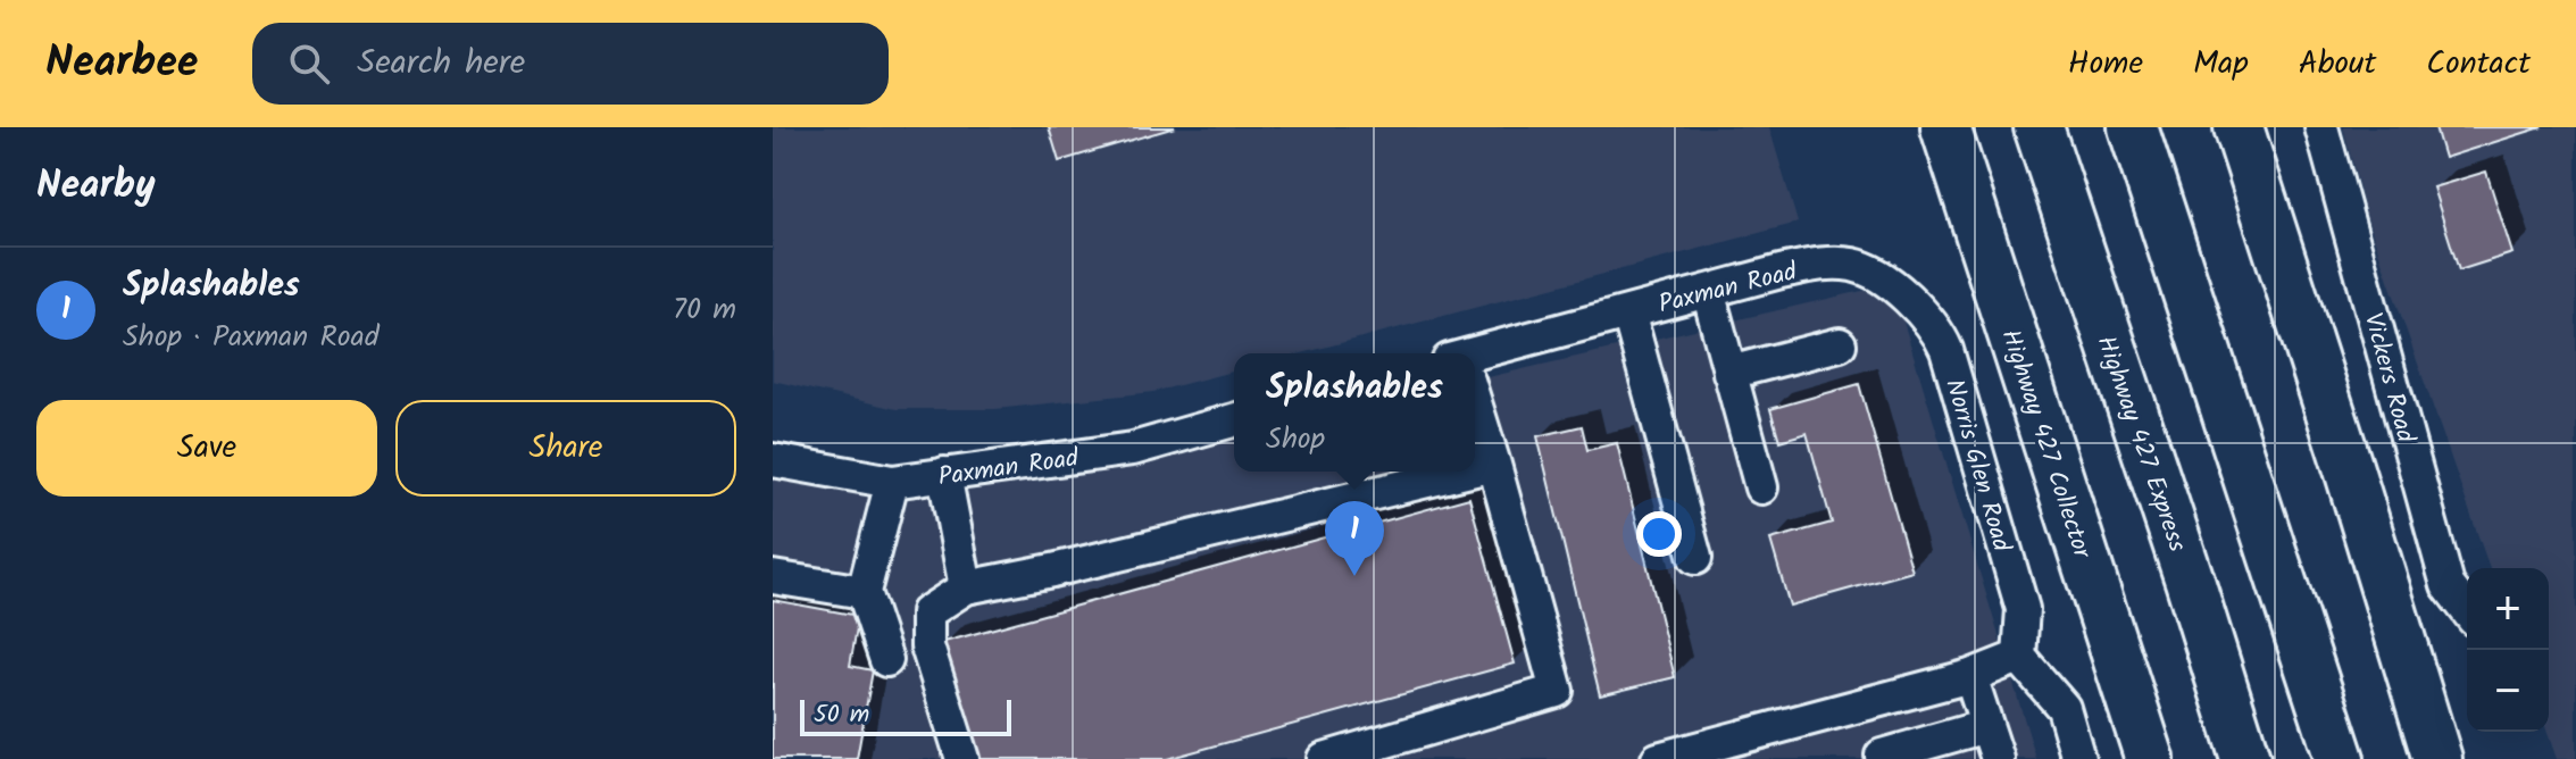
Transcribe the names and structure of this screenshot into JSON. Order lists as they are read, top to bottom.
{
  "streets": {
    "highway": ["Highway 427 Collector", "Highway 427 Express"],
    "street": ["Paxman Road", "Vickers Road", "Norris Glen Road"]
  },
  "crossings": [
    ["Paxman Road", "Norris Glen Road"]
  ],
  "scale_bar": "50 m",
  "page": {
    "header": "Nearbee",
    "search": "Search here",
    "nav": [
      "Home",
      "Map",
      "About",
      "Contact"
    ],
    "heading": "Nearby",
    "list": [
      {
        "mark": "1",
        "name": "Splashables",
        "note": "Shop · Paxman Road",
        "value": "70 m"
      }
    ],
    "popup": ["Splashables", "Shop"],
    "buttons": ["Save", "Share"],
    "pins": "1",
    "map_buttons": ["+", "−"],
    "scale": "50 m"
  }
}
